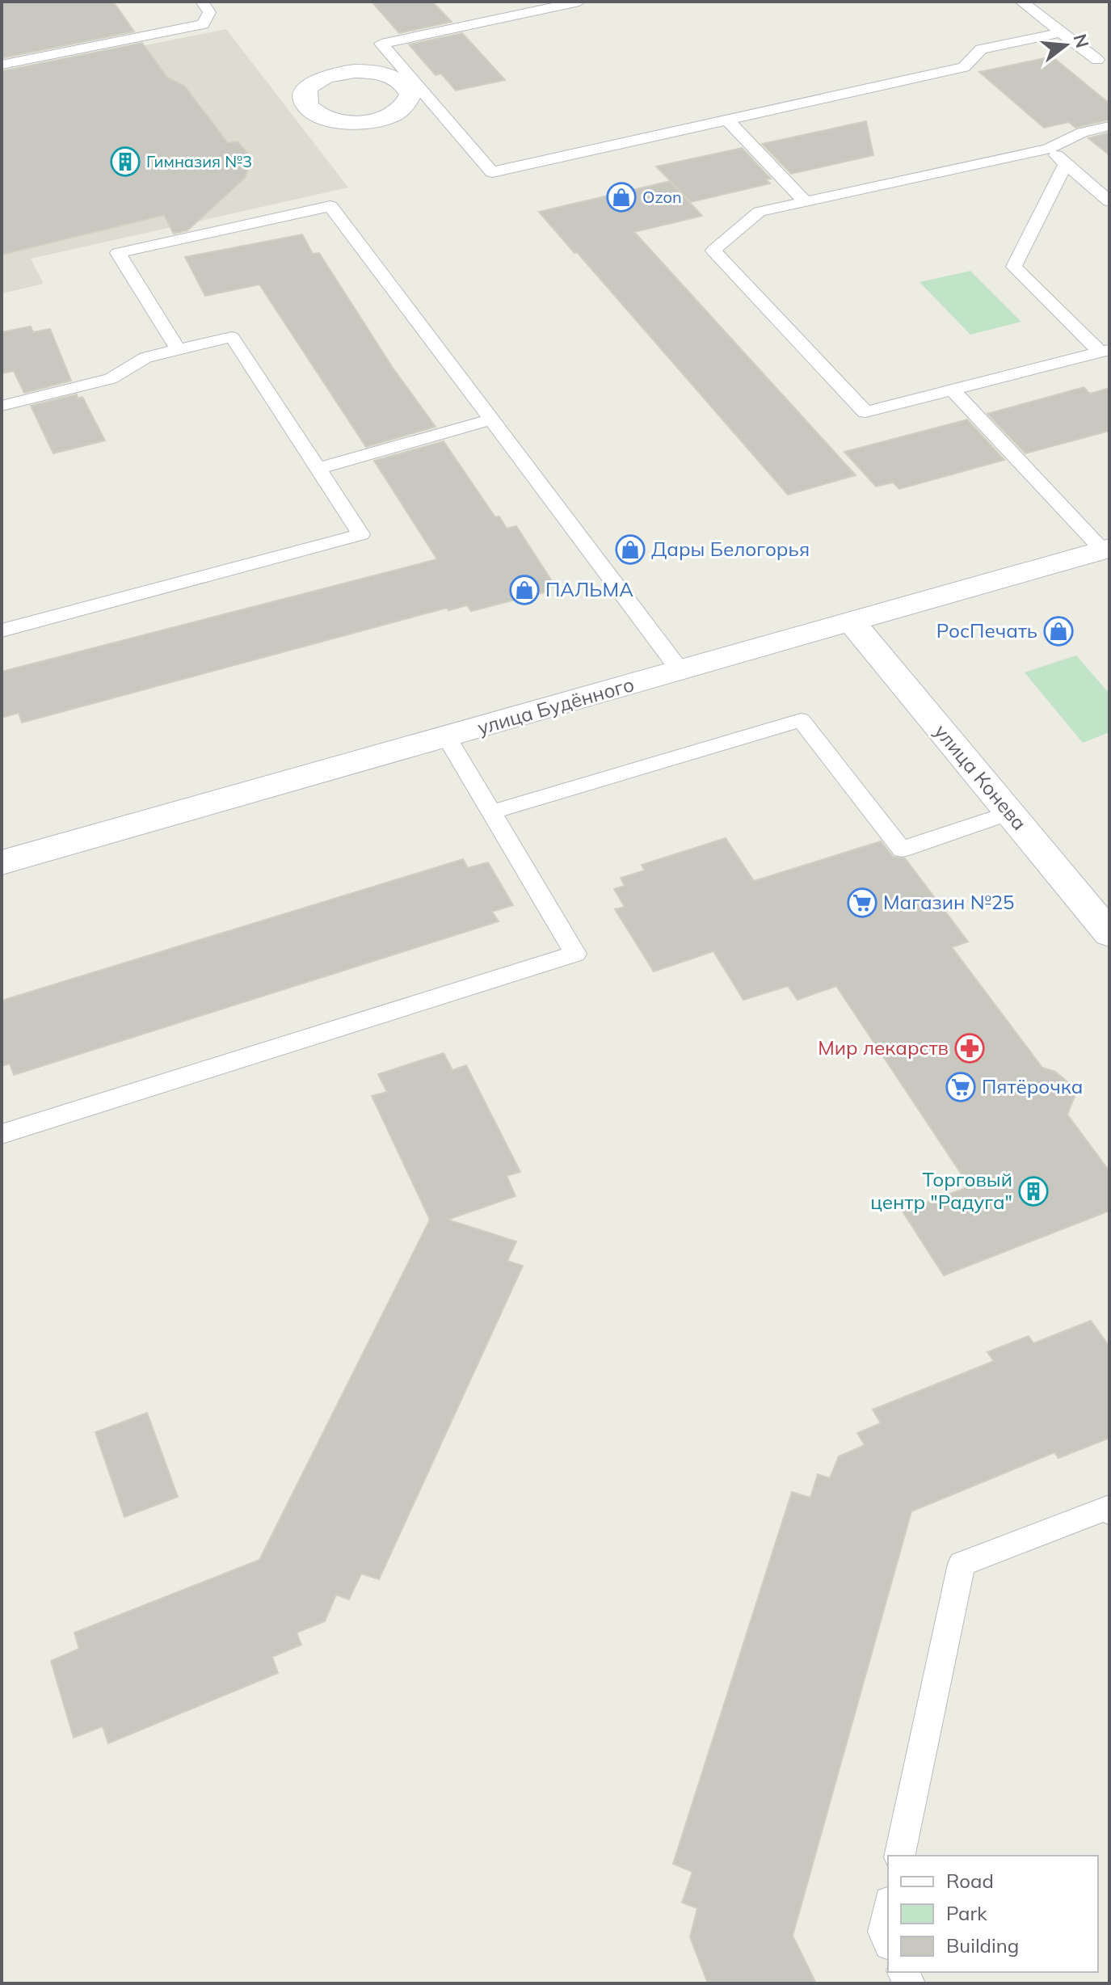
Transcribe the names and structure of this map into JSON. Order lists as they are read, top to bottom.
{
  "streets": {
    "street": ["улица Будённого", "улица Конева"]
  },
  "crossings": [
    ["улица Будённого", "улица Конева"]
  ],
  "places": {
    "building": ["Гимназия №3", "Торговый центр \"Радуга\""],
    "shop": [
      "Ozon",
      "Дары Белогорья",
      "ПАЛЬМА",
      "РосПечать"
    ],
    "supermarket": ["Магазин №25", "Пятёрочка"],
    "pharmacy": ["Мир лекарств"]
  },
  "legend": ["Road", "Park", "Building"],
  "north": "right"
}
